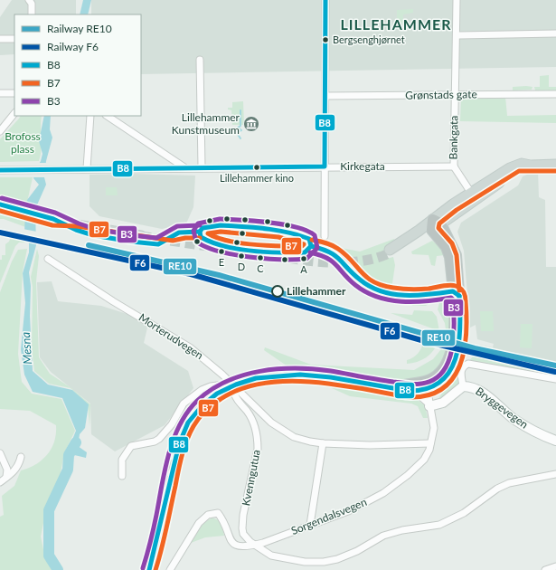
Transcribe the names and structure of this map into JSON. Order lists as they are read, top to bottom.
{
  "streets": {
    "street": [
      "Grønstads gate",
      "Bankgata",
      "Kirkegata",
      "Morterudvegen",
      "Bryggevegen",
      "Kvenngutua",
      "Sorgendalsvegen"
    ]
  },
  "crossings": [
    ["Grønstads gate", "Bankgata"],
    ["Bankgata", "Kirkegata"],
    ["Morterudvegen", "Kvenngutua"],
    ["Morterudvegen", "Sorgendalsvegen"],
    ["Bryggevegen", "Sorgendalsvegen"],
    ["Kvenngutua", "Sorgendalsvegen"]
  ],
  "districts": ["LILLEHAMMER"],
  "water": ["Mesna"],
  "parks": ["Brofoss plass"],
  "places": {
    "other": [
      "Bergsenghjørnet",
      "Lillehammer kino",
      "E",
      "D",
      "C",
      "A",
      "Lillehammer"
    ],
    "museum": ["Lillehammer Kunstmuseum"]
  },
  "lines": [
    "transit line B8",
    "transit line B7",
    "transit line B3",
    "rail line F6",
    "rail line RE10"
  ],
  "legend": [
    "Railway RE10",
    "Railway F6",
    "B8",
    "B7",
    "B3"
  ]
}
